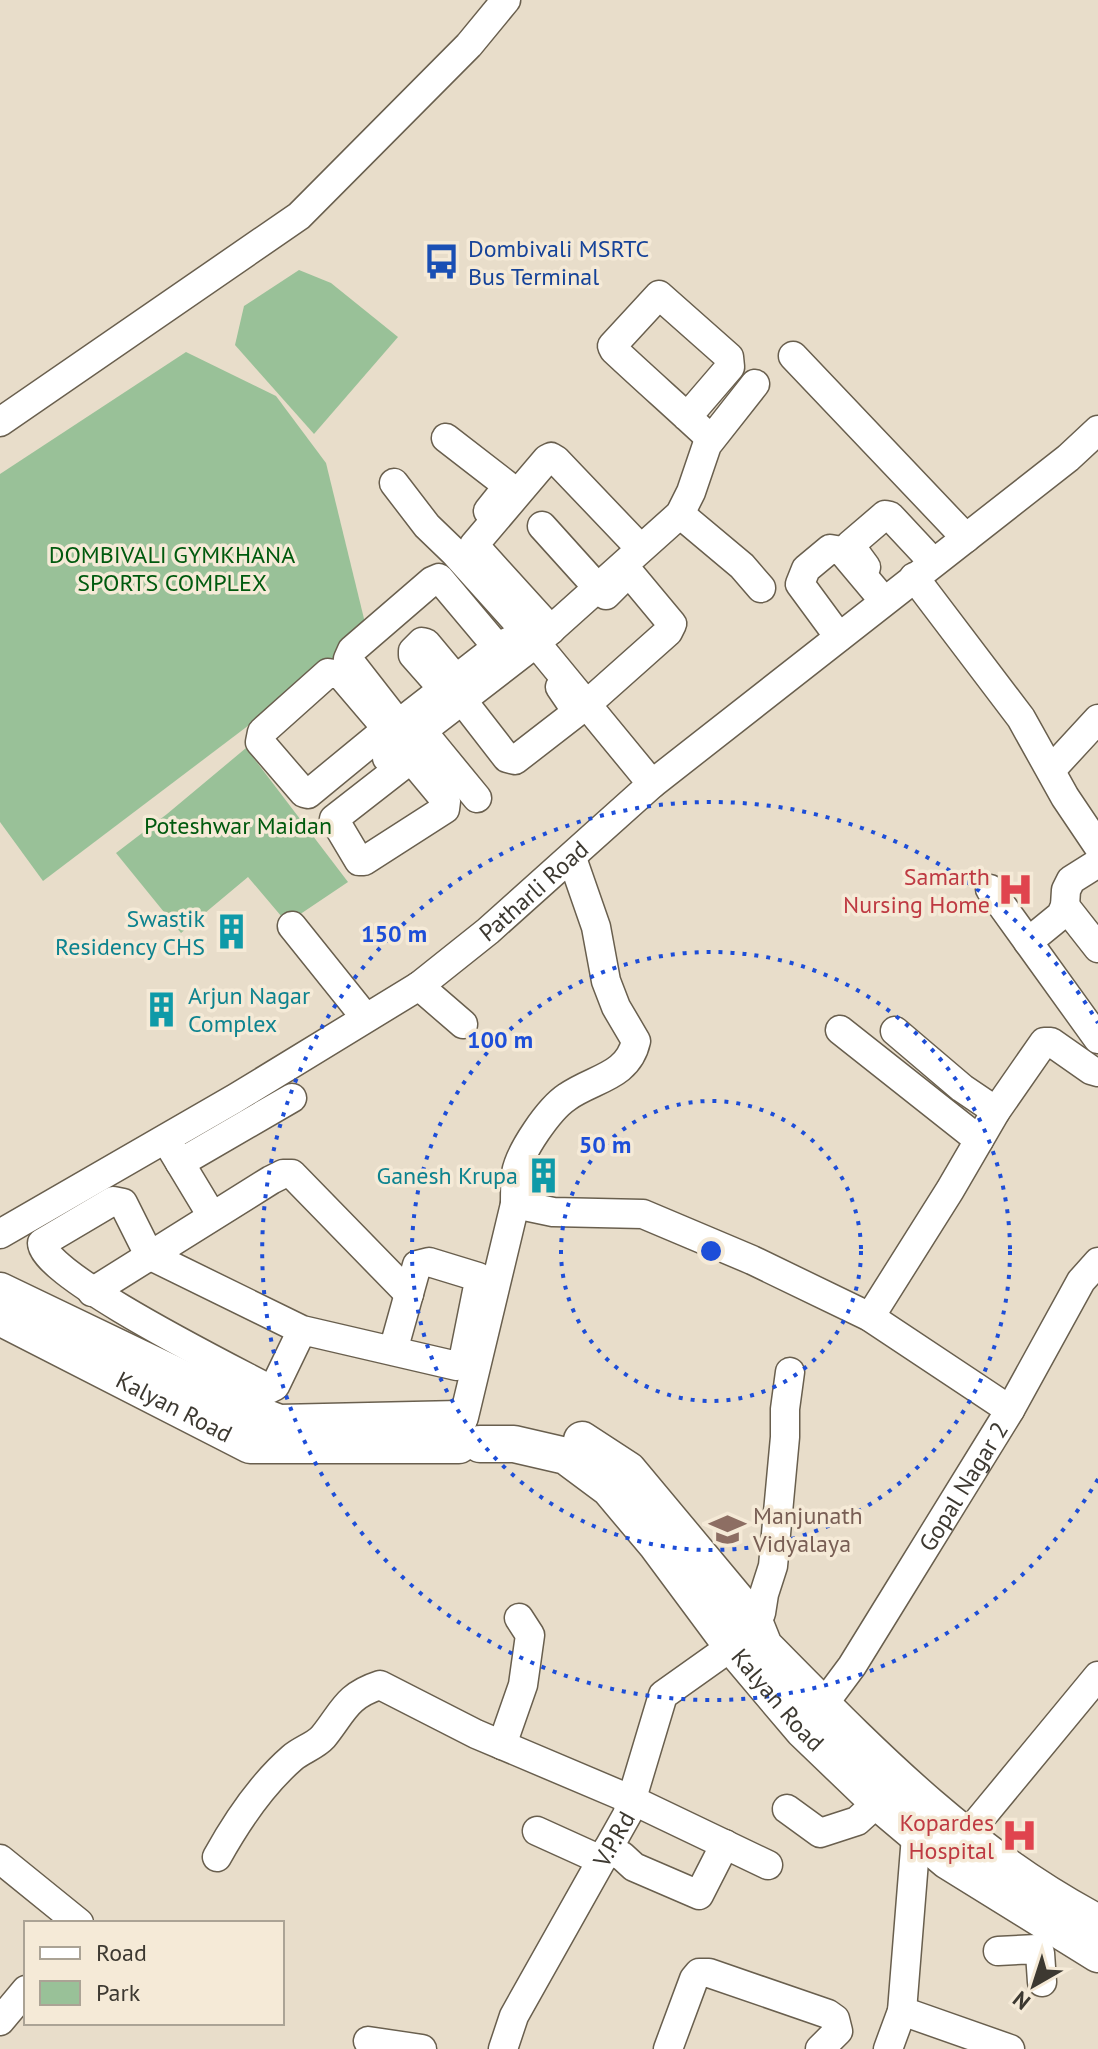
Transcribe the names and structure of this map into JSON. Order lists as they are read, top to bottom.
{
  "streets": {
    "main road": ["Kalyan Road"],
    "street": ["Patharli Road", "Gopal Nagar 2", "V.P.Rd"]
  },
  "crossings": [
    ["Kalyan Road", "Gopal Nagar 2"],
    ["Kalyan Road", "V.P.Rd"]
  ],
  "parks": ["DOMBIVALI GYMKHANA SPORTS COMPLEX", "Poteshwar Maidan"],
  "places": {
    "bus stop": ["Dombivali MSRTC Bus Terminal"],
    "hospital": ["Samarth Nursing Home", "Kopardes Hospital"],
    "building": ["Swastik Residency CHS", "Arjun Nagar Complex", "Ganesh Krupa"],
    "school or university": ["Manjunath Vidyalaya"]
  },
  "legend": ["Road", "Park"],
  "north": "bottom left",
  "rings": ["150 m", "100 m", "50 m"]
}
